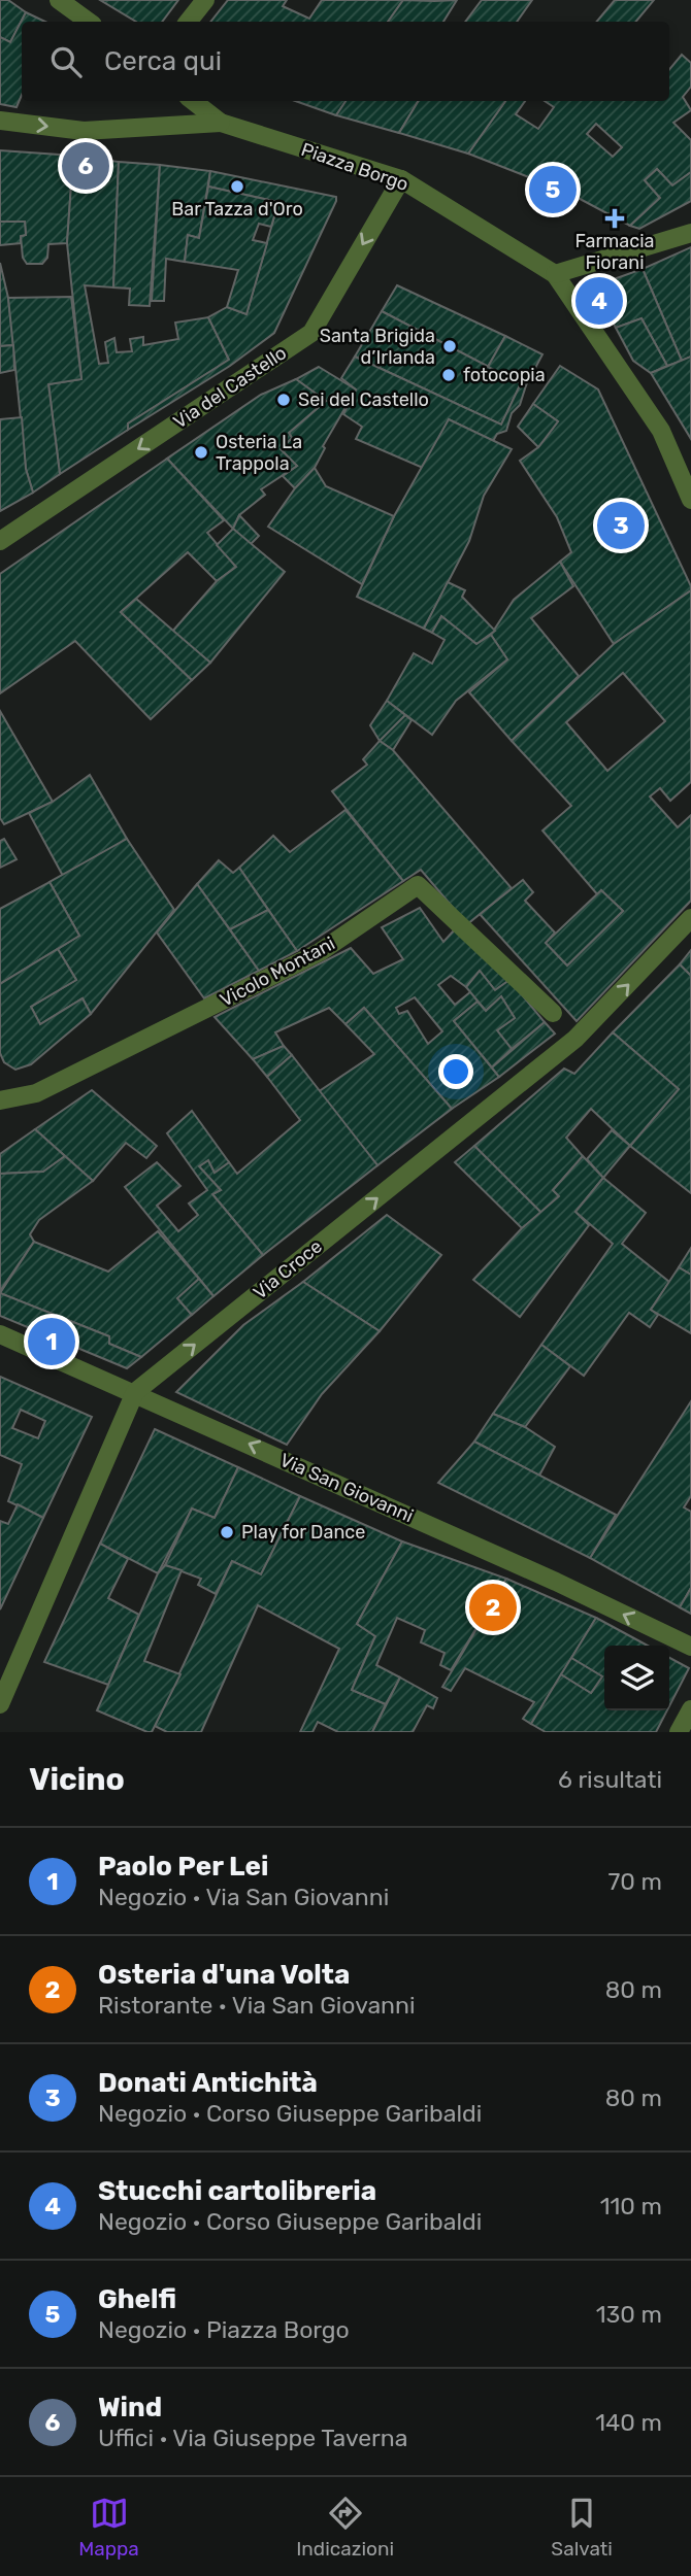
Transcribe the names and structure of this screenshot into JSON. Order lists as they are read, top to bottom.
{
  "streets": {
    "street": [
      "Piazza Borgo",
      "Via del Castello",
      "Vicolo Montani",
      "Via Croce",
      "Via San Giovanni"
    ]
  },
  "crossings": [
    ["Piazza Borgo", "Via del Castello"],
    ["Via Croce", "Via San Giovanni"]
  ],
  "one_way": [
    "Piazza Borgo",
    "Via del Castello",
    "Via Croce",
    "Via San Giovanni"
  ],
  "places": {
    "other": [
      "Bar Tazza d'Oro",
      "Santa Brigida d’Irlanda",
      "fotocopia",
      "Sei del Castello",
      "Osteria La Trappola",
      "Play for Dance"
    ],
    "health": ["Farmacia Fiorani"]
  },
  "page": {
    "search": "Cerca qui",
    "pins": [
      "6",
      "5",
      "4",
      "3",
      "1",
      "2"
    ],
    "heading": ["Vicino", "6 risultati"],
    "list": [
      {
        "mark": "1",
        "name": "Paolo Per Lei",
        "note": "Negozio · Via San Giovanni",
        "value": "70 m"
      },
      {
        "mark": "2",
        "name": "Osteria d'una Volta",
        "note": "Ristorante · Via San Giovanni",
        "value": "80 m"
      },
      {
        "mark": "3",
        "name": "Donati Antichità",
        "note": "Negozio · Corso Giuseppe Garibaldi",
        "value": "80 m"
      },
      {
        "mark": "4",
        "name": "Stucchi cartolibreria",
        "note": "Negozio · Corso Giuseppe Garibaldi",
        "value": "110 m"
      },
      {
        "mark": "5",
        "name": "Ghelfi",
        "note": "Negozio · Piazza Borgo",
        "value": "130 m"
      },
      {
        "mark": "6",
        "name": "Wind",
        "note": "Uffici · Via Giuseppe Taverna",
        "value": "140 m"
      }
    ],
    "nav": ["Mappa", "Indicazioni", "Salvati"]
  }
}
